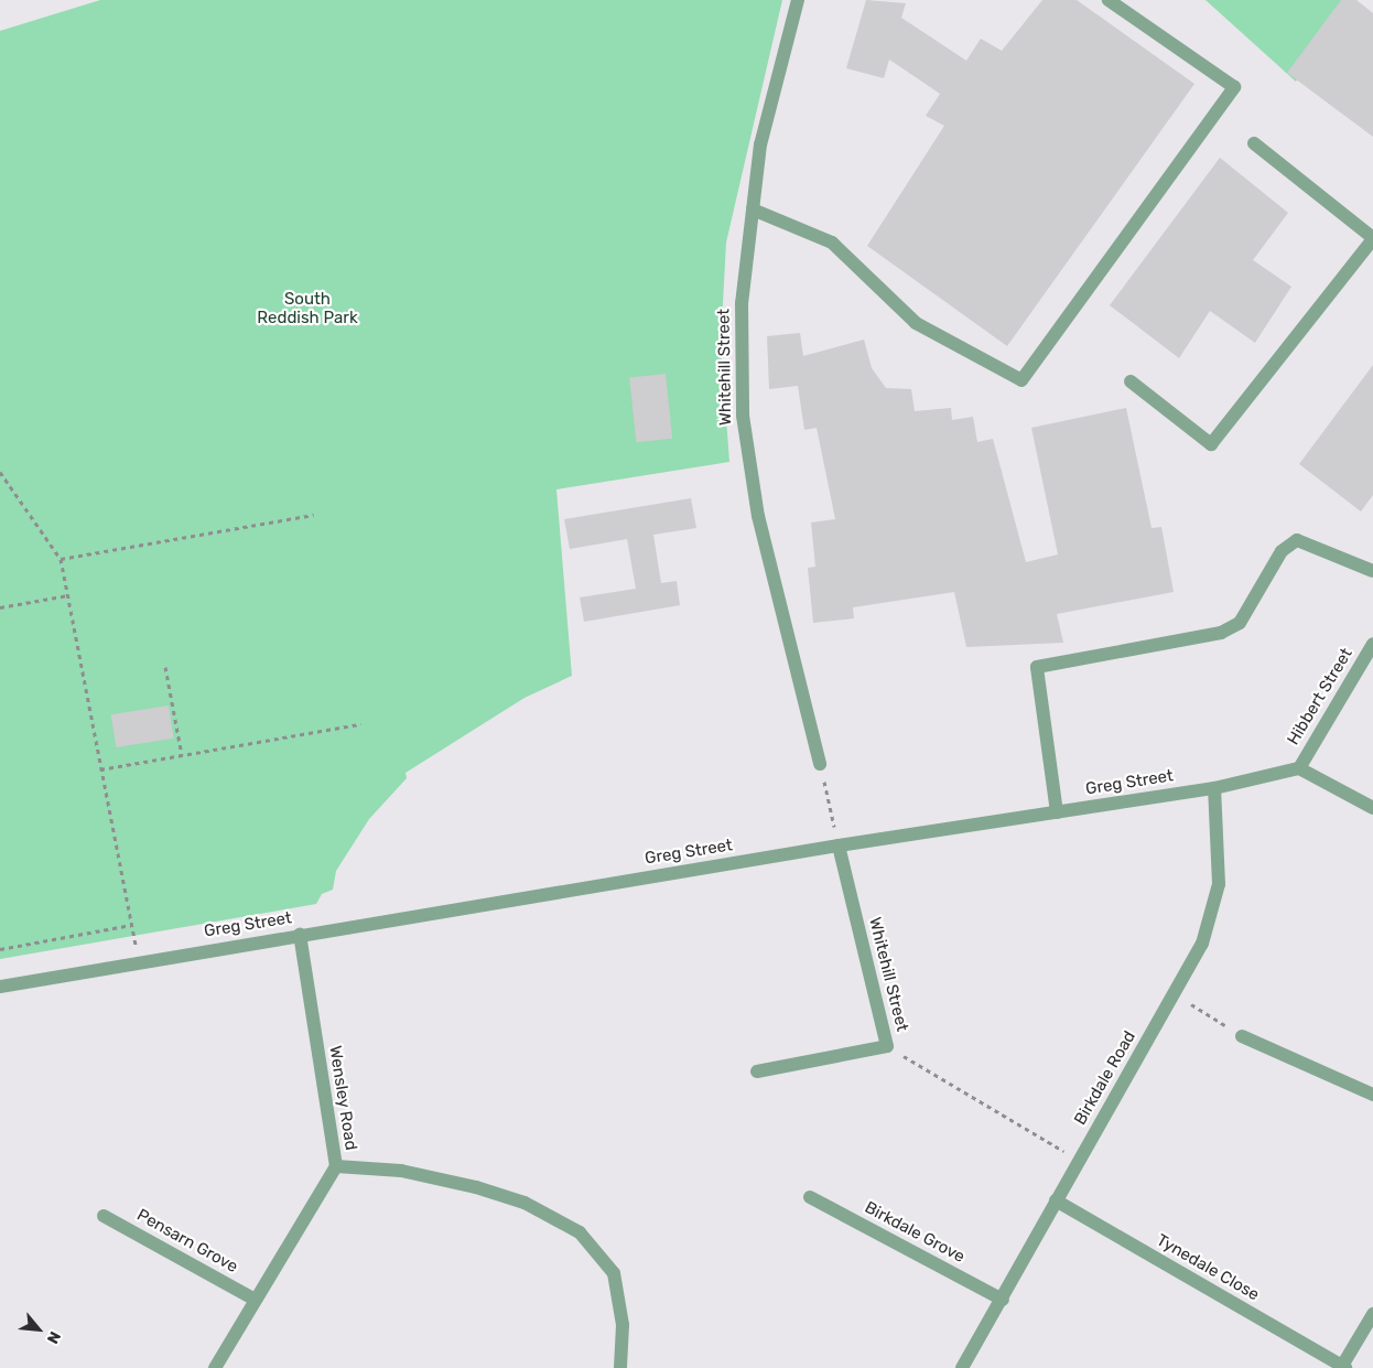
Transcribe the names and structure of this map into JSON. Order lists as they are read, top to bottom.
{
  "streets": {
    "street": [
      "Whitehill Street",
      "Hibbert Street",
      "Greg Street",
      "Birkdale Road",
      "Wensley Road",
      "Birkdale Grove",
      "Pensarn Grove",
      "Tynedale Close"
    ]
  },
  "crossings": [
    ["Whitehill Street", "Greg Street"],
    ["Hibbert Street", "Greg Street"],
    ["Greg Street", "Birkdale Road"],
    ["Greg Street", "Wensley Road"],
    ["Birkdale Road", "Birkdale Grove"],
    ["Birkdale Road", "Tynedale Close"],
    ["Wensley Road", "Pensarn Grove"]
  ],
  "parks": ["South Reddish Park"],
  "north": "bottom right"
}
